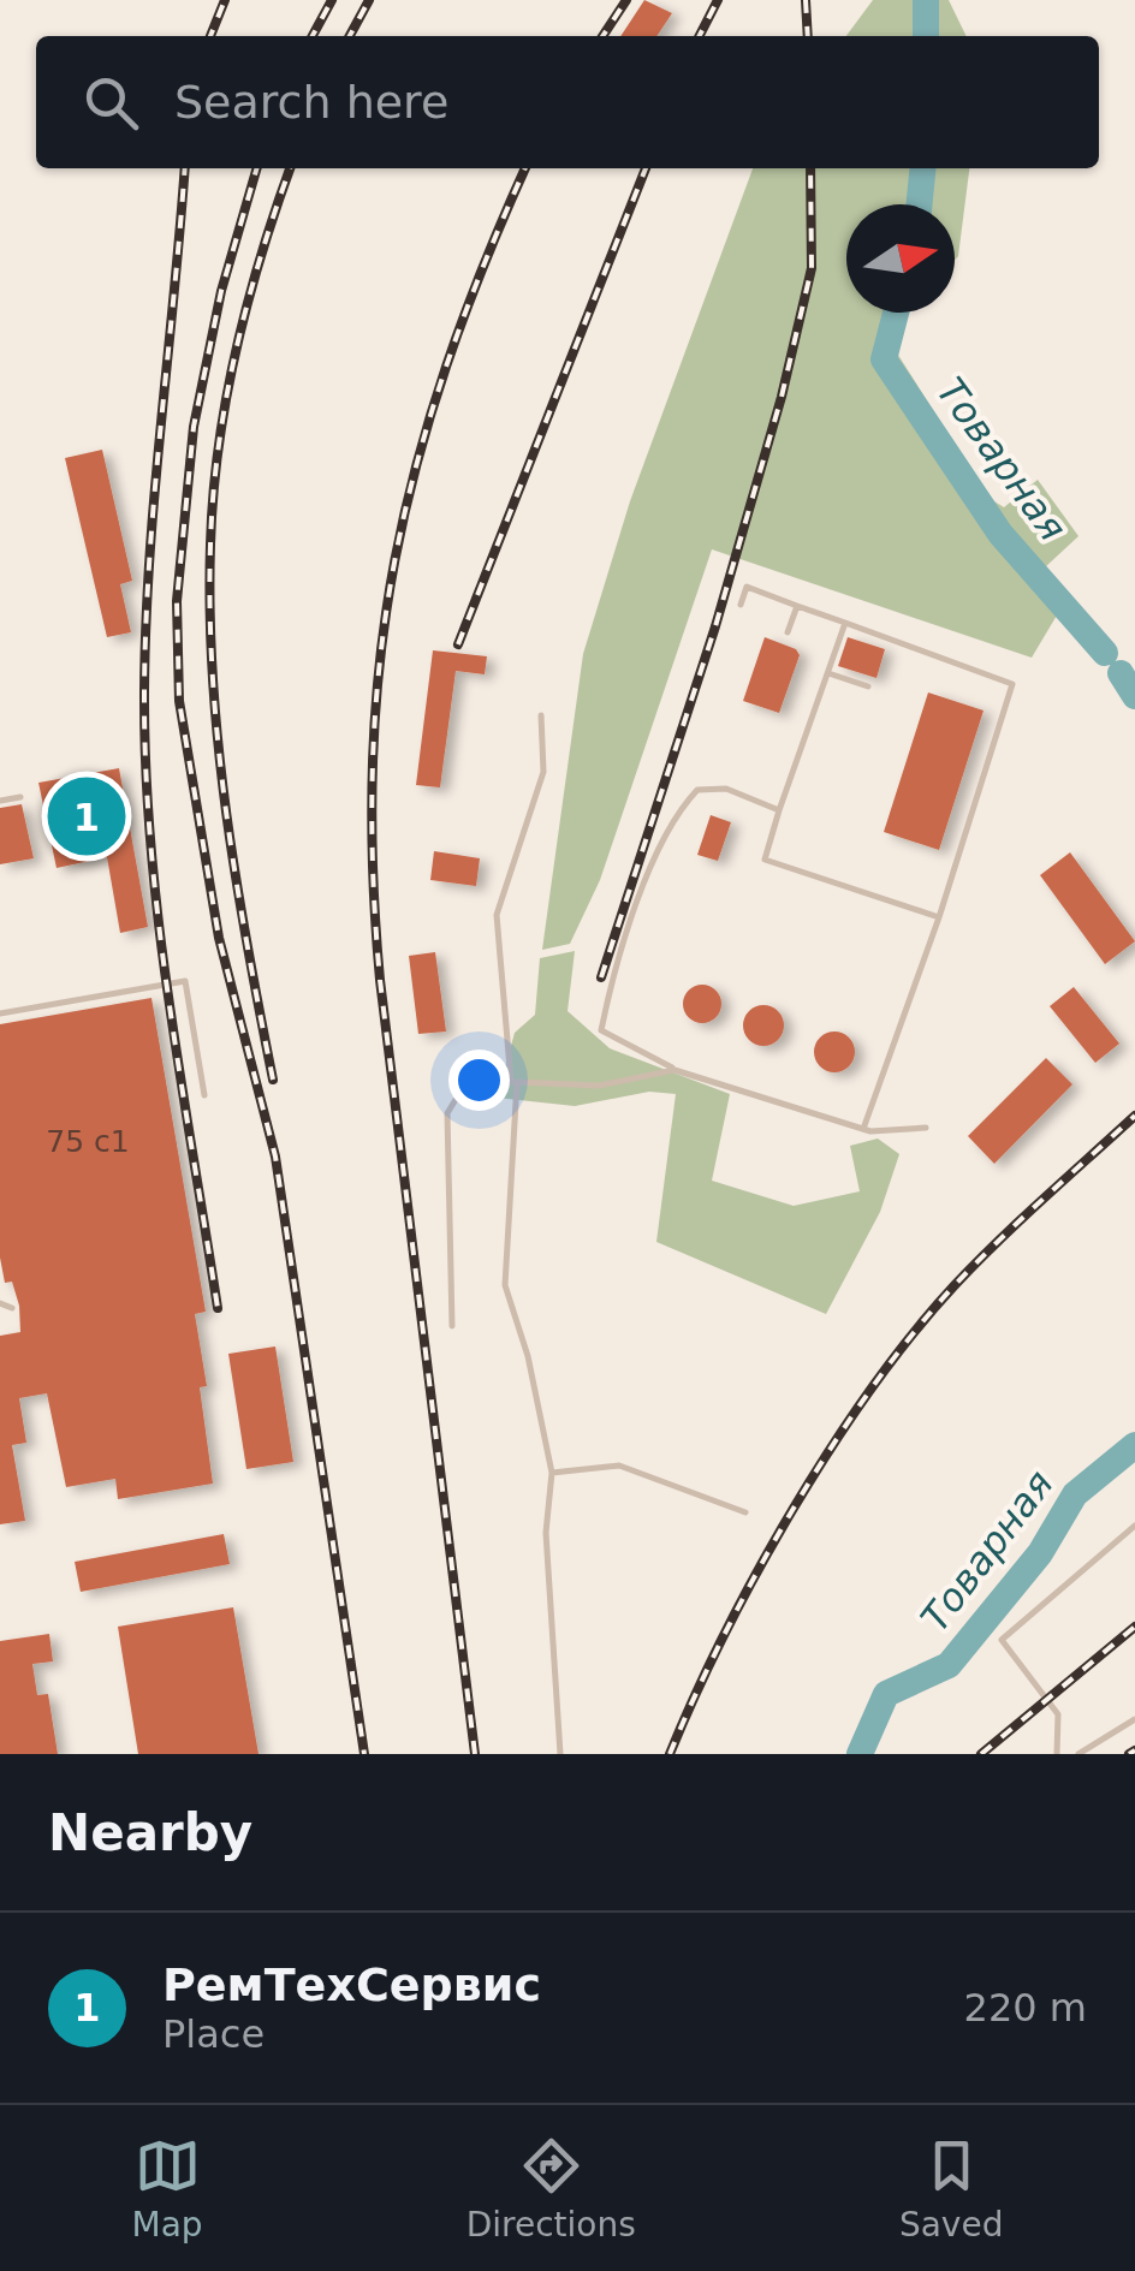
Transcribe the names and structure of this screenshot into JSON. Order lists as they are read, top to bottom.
{
  "water": ["Товарная"],
  "house_numbers": ["75 с1"],
  "north": "right",
  "page": {
    "search": "Search here",
    "pins": "1",
    "heading": "Nearby",
    "list": [
      {
        "mark": "1",
        "name": "РемТехСервис",
        "note": "Place",
        "value": "220 m"
      }
    ],
    "nav": ["Map", "Directions", "Saved"]
  }
}
